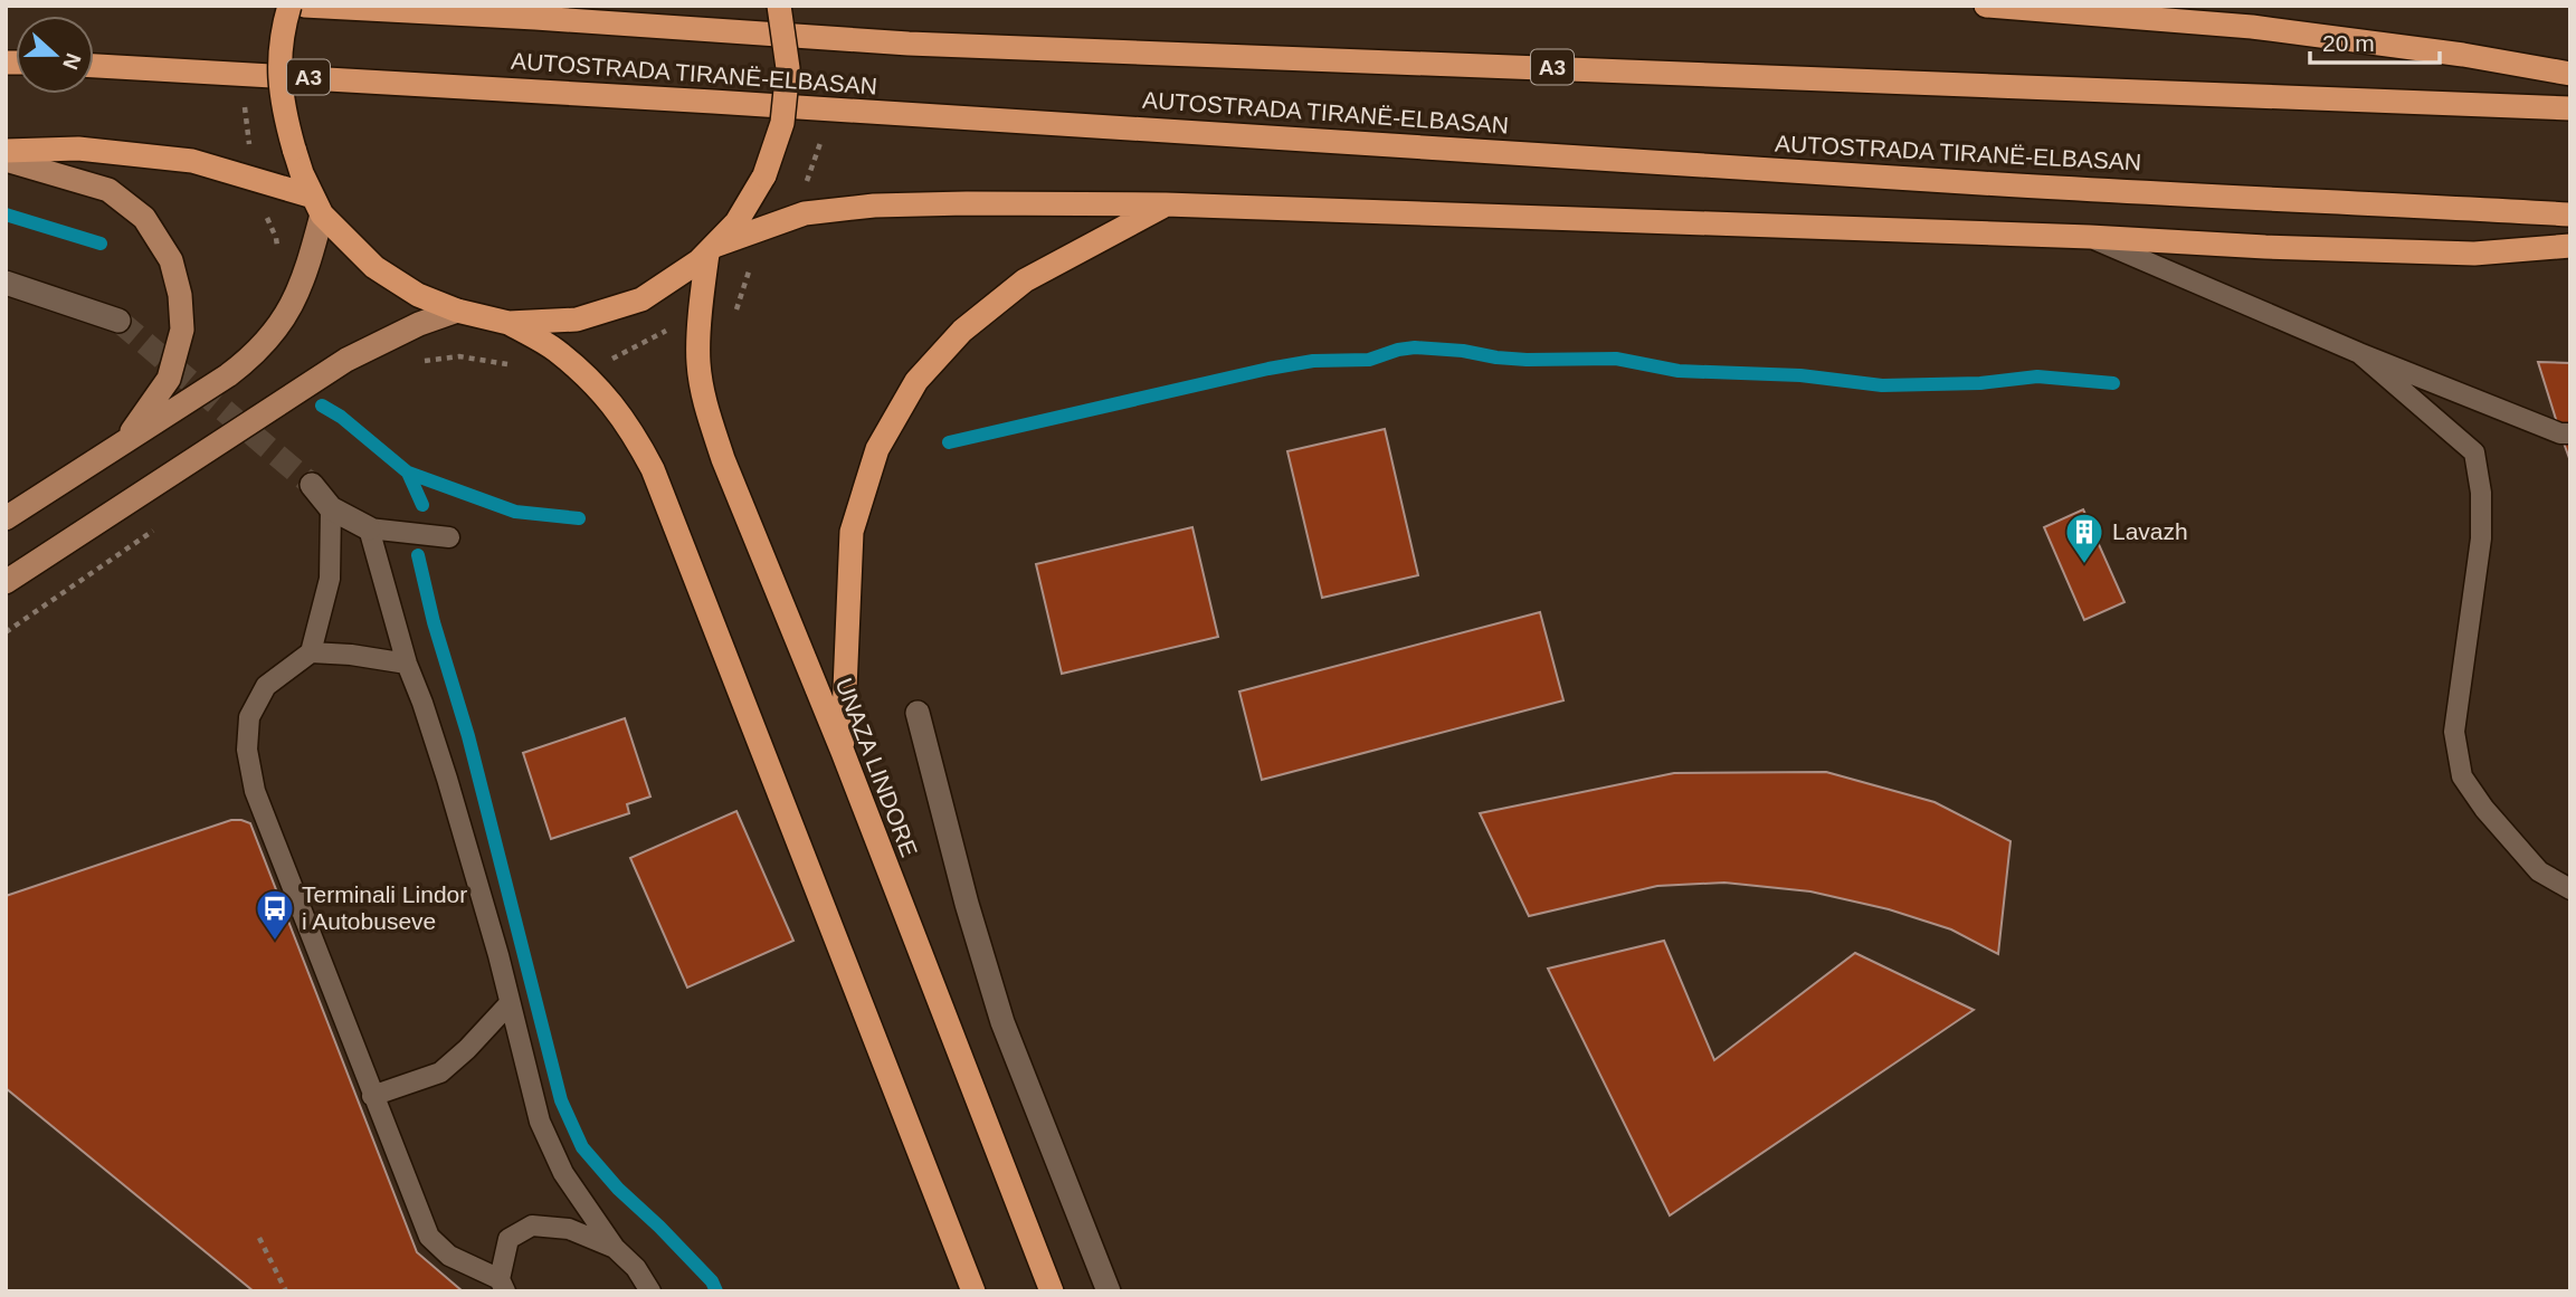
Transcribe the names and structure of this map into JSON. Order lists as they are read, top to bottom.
{
  "streets": {
    "highway": ["A3", "AUTOSTRADA TIRANË-ELBASAN", "UNAZA LINDORE"]
  },
  "places": {
    "building": ["Lavazh"],
    "bus stop": ["Terminali Lindor i Autobuseve"]
  },
  "scale_bar": "20 m",
  "north": "right"
}
